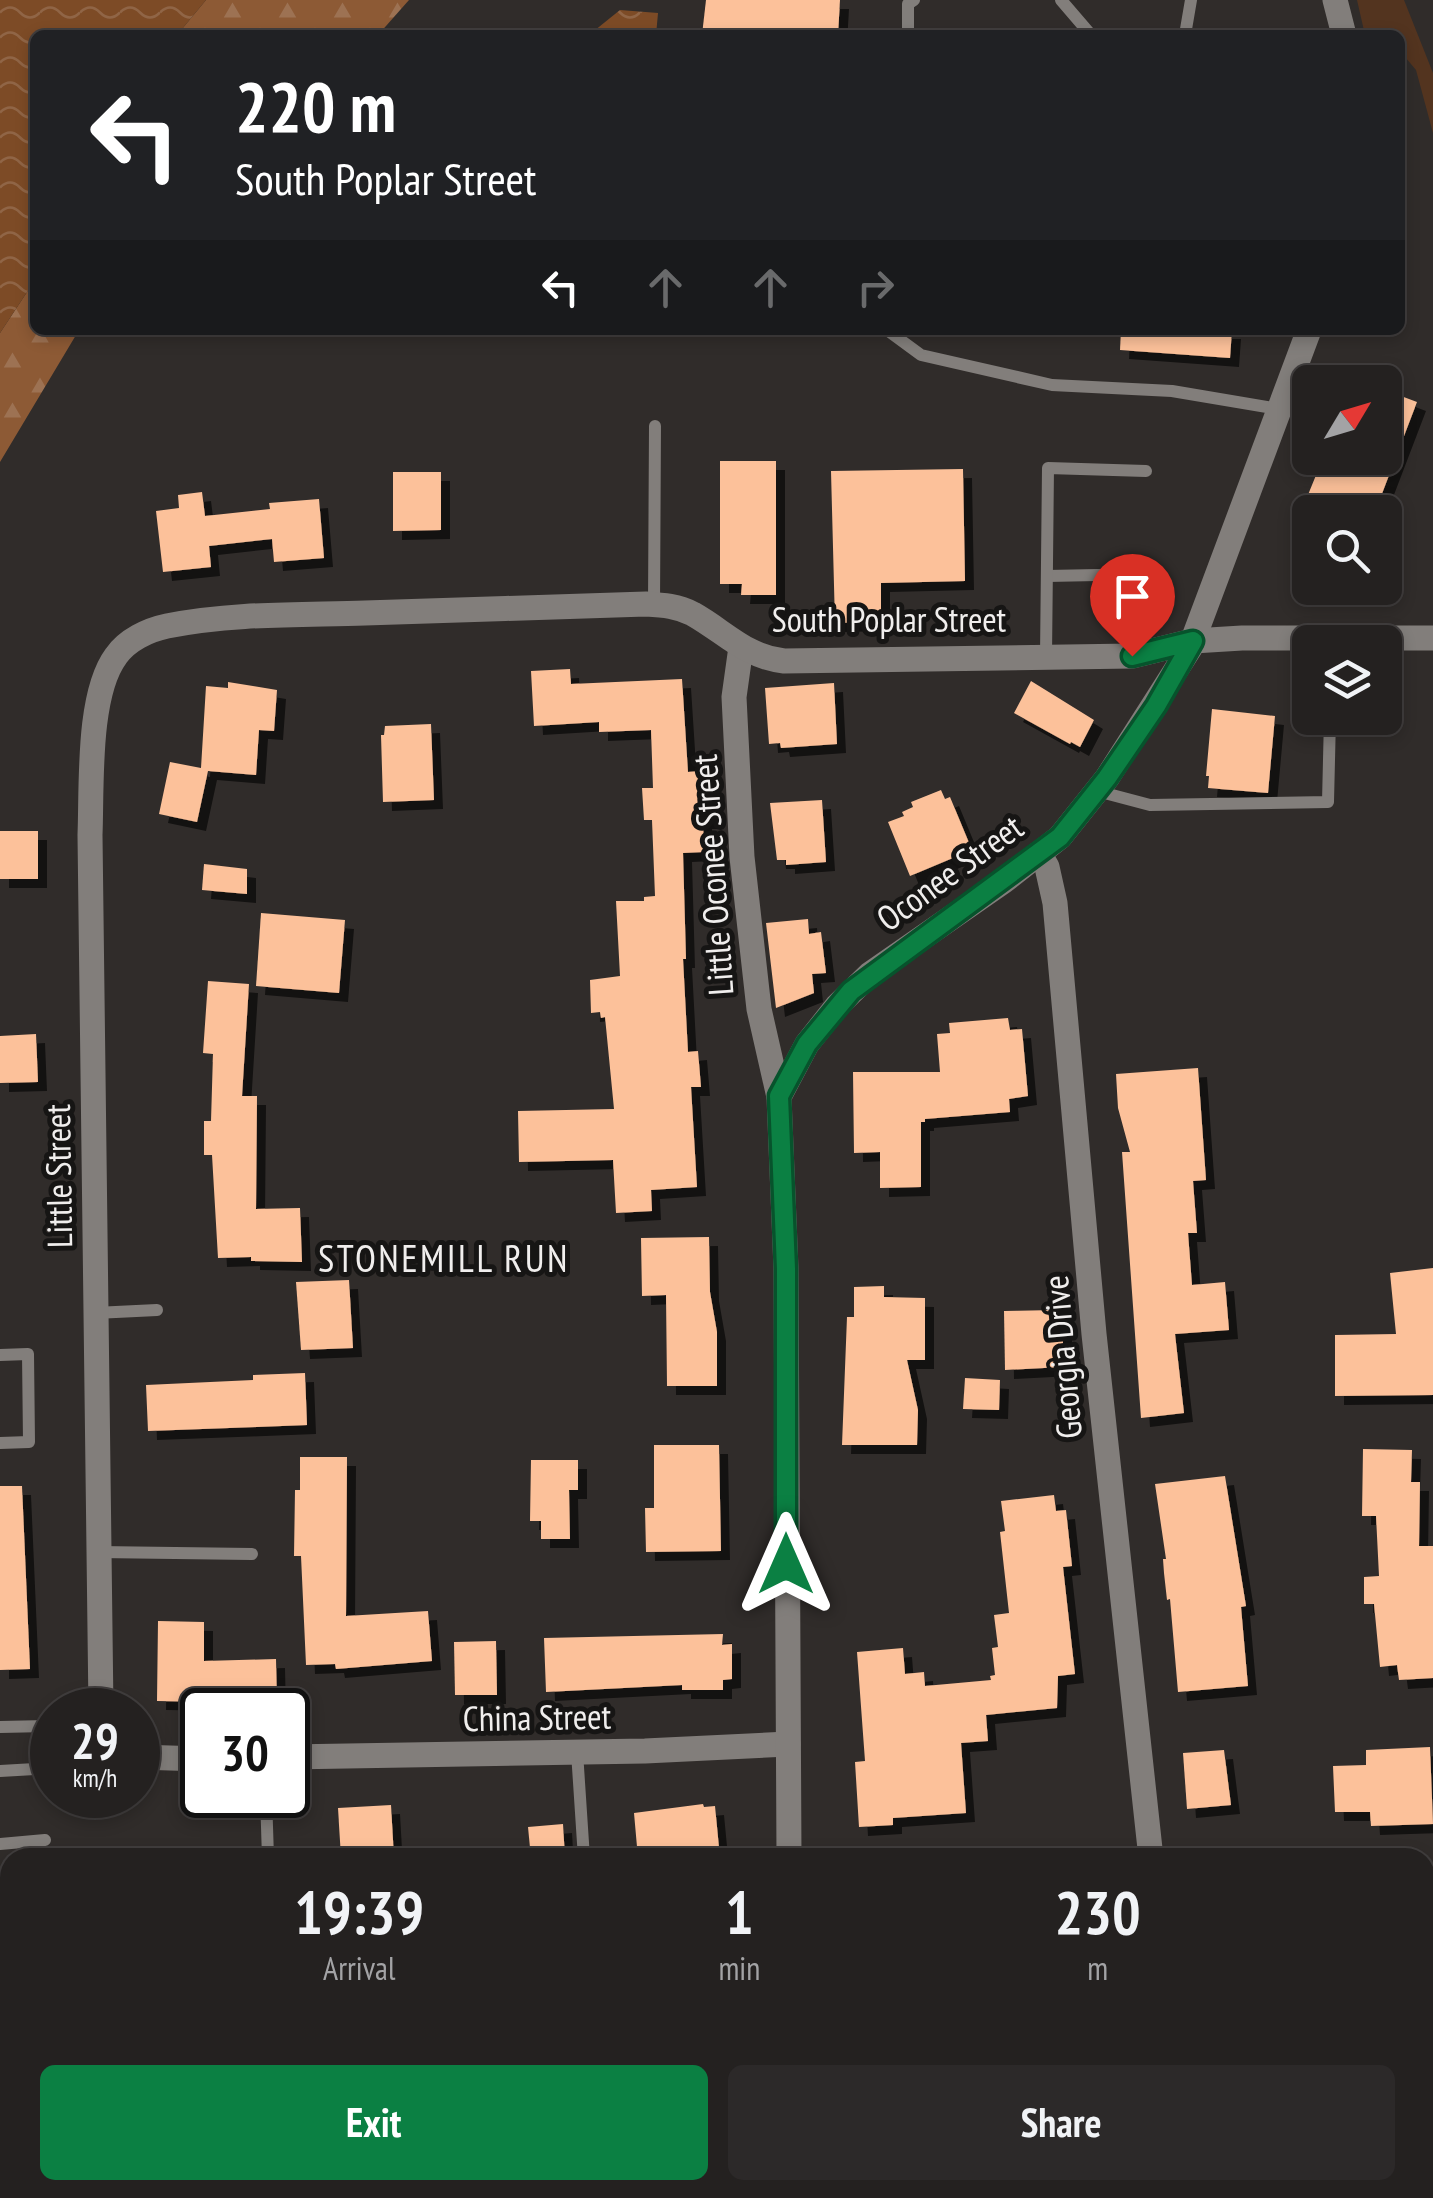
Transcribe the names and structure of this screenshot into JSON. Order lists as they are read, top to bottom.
{
  "streets": {
    "street": [
      "South Poplar Street",
      "Oconee Street",
      "Little Oconee Street",
      "Little Street",
      "Georgia Drive",
      "China Street"
    ]
  },
  "crossings": [
    ["South Poplar Street", "Oconee Street"],
    ["South Poplar Street", "Little Oconee Street"],
    ["South Poplar Street", "Little Street"],
    ["Oconee Street", "Little Oconee Street"],
    ["Oconee Street", "Georgia Drive"]
  ],
  "districts": ["STONEMILL RUN"],
  "north": "top right",
  "page": {
    "turn": ["220 m", "South Poplar Street"],
    "speed": "29 km/h",
    "limit": "30",
    "eta": [
      "19:39",
      "Arrival",
      "1",
      "min",
      "230",
      "m"
    ],
    "buttons": ["Exit", "Share"]
  }
}
